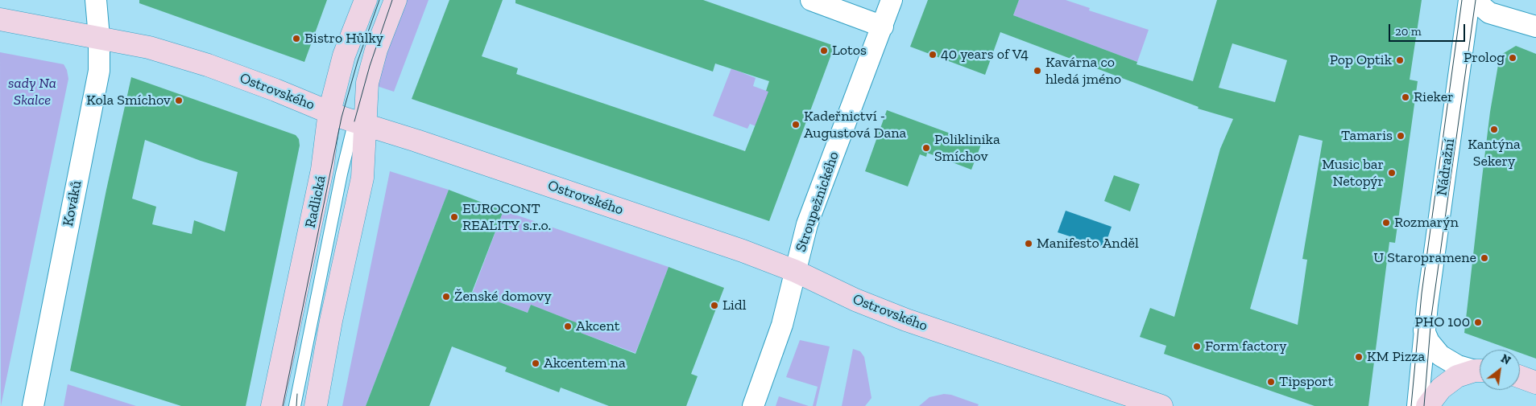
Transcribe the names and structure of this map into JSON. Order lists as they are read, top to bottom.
{
  "streets": {
    "main road": ["Ostrovského", "Radlická"],
    "street": ["Nádražní", "Stroupežnického", "Kováků"]
  },
  "crossings": [
    ["Ostrovského", "Radlická"],
    ["Ostrovského", "Stroupežnického"],
    ["Ostrovského", "Kováků"]
  ],
  "parks": ["sady Na Skalce"],
  "places": [
    "Bistro Hůlky",
    "Lotos",
    "40 years of V4",
    "Prolog",
    "Pop Optik",
    "Kavárna co hledá jméno",
    "Rieker",
    "Kola Smíchov",
    "Kadeřnictví - Augustová Dana",
    "Kantýna Sekery",
    "Tamaris",
    "Poliklinika Smíchov",
    "Music bar Netopýr",
    "EUROCONT REALITY s.r.o.",
    "Rozmarýn",
    "Manifesto Anděl",
    "U Staropramene",
    "Ženské domovy",
    "Lidl",
    "PHO 100",
    "Akcent",
    "Form factory",
    "KM Pizza",
    "Akcentem na",
    "Tipsport"
  ],
  "scale_bar": "20 m",
  "north": "top right"
}
